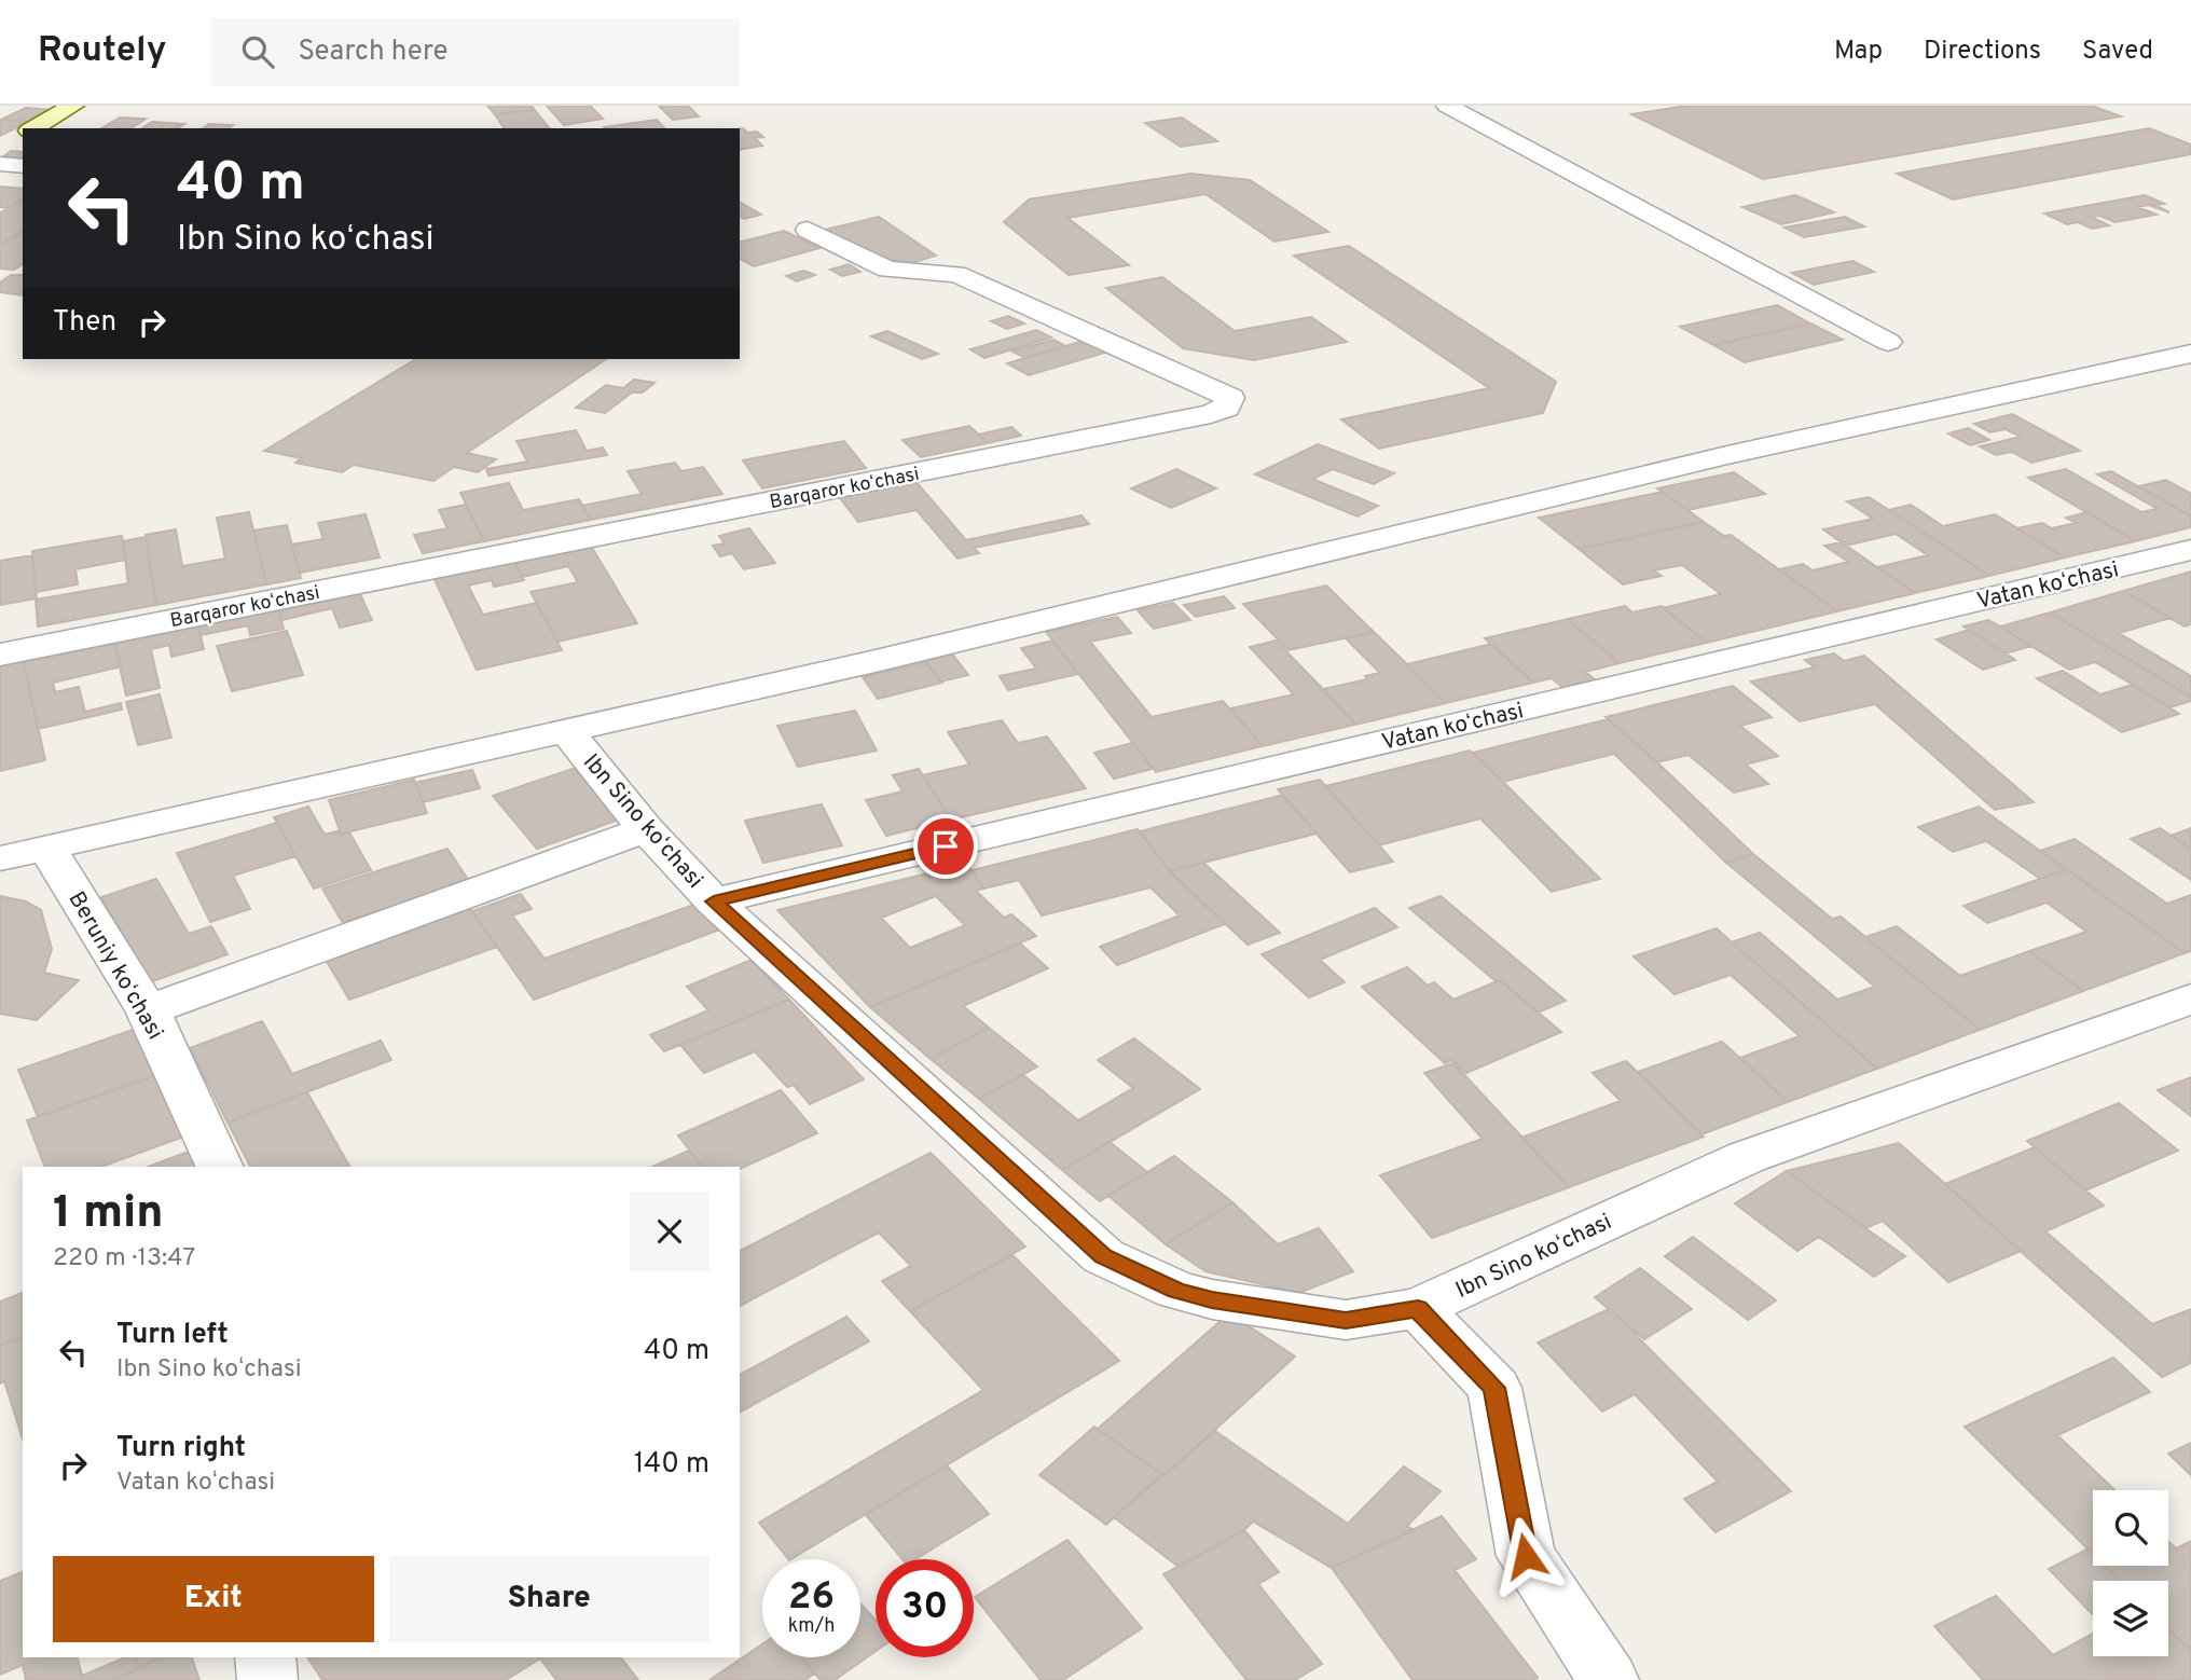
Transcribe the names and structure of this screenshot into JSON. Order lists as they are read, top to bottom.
{
  "streets": {
    "street": [
      "Barqaror koʻchasi",
      "Vatan koʻchasi",
      "Ibn Sino koʻchasi",
      "Beruniy koʻchasi"
    ]
  },
  "crossings": [
    ["Vatan koʻchasi", "Ibn Sino koʻchasi"]
  ],
  "page": {
    "header": "Routely",
    "search": "Search here",
    "nav": ["Map", "Directions", "Saved"],
    "turn": ["40 m", "Ibn Sino koʻchasi"],
    "then": "Then",
    "heading": ["1 min", "220 m · 13:47"],
    "list": [
      {
        "name": "Turn left",
        "note": "Ibn Sino koʻchasi",
        "value": "40 m"
      },
      {
        "name": "Turn right",
        "note": "Vatan koʻchasi",
        "value": "140 m"
      }
    ],
    "buttons": ["Exit", "Share"],
    "speed": "26 km/h",
    "limit": "30"
  }
}
